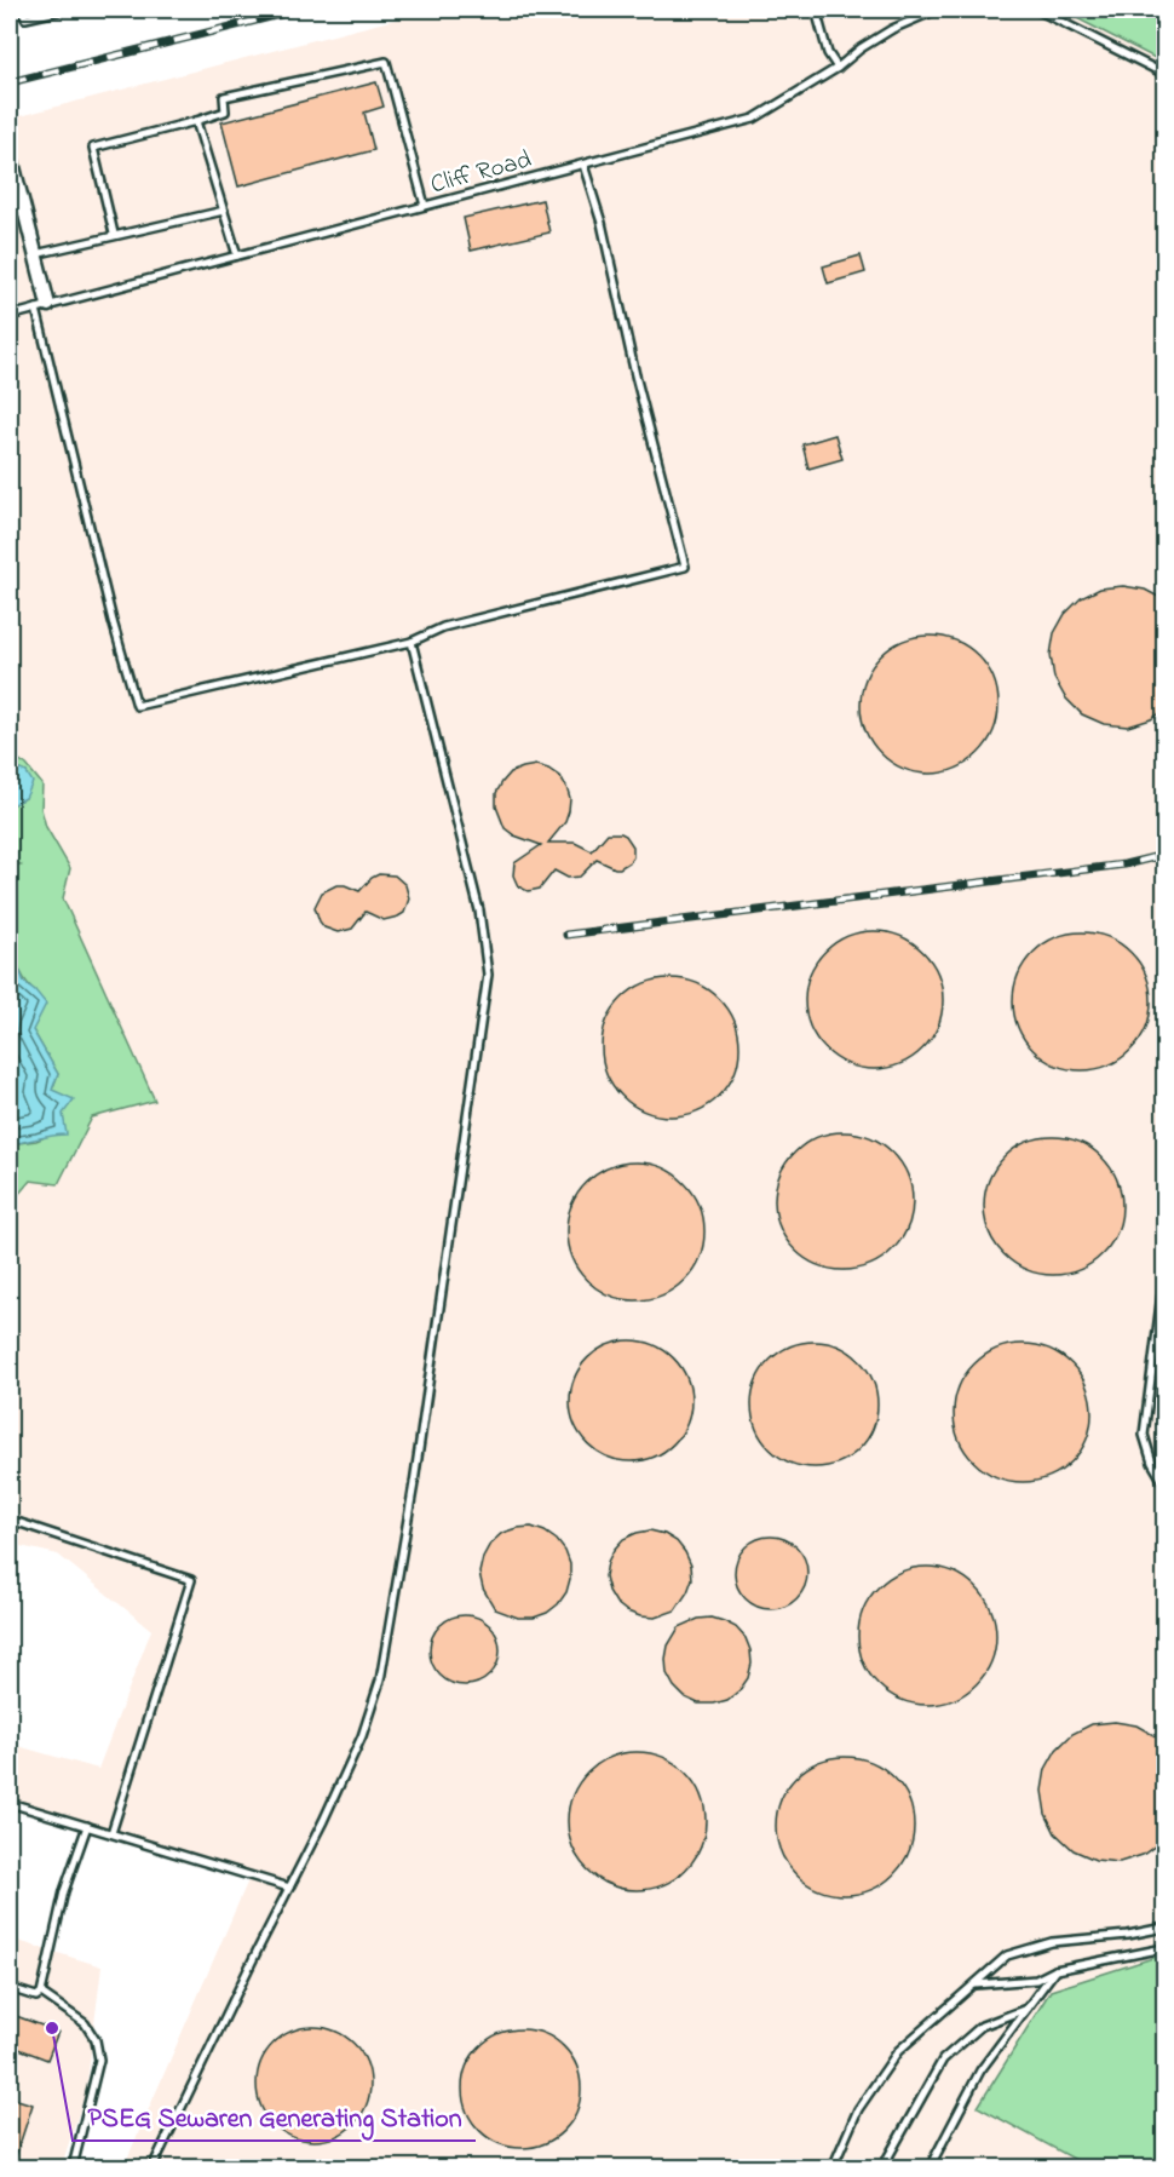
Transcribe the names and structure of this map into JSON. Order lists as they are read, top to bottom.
{
  "streets": {
    "lane": ["Cliff Road"]
  },
  "places": ["PSEG Sewaren Generating Station"]
}
